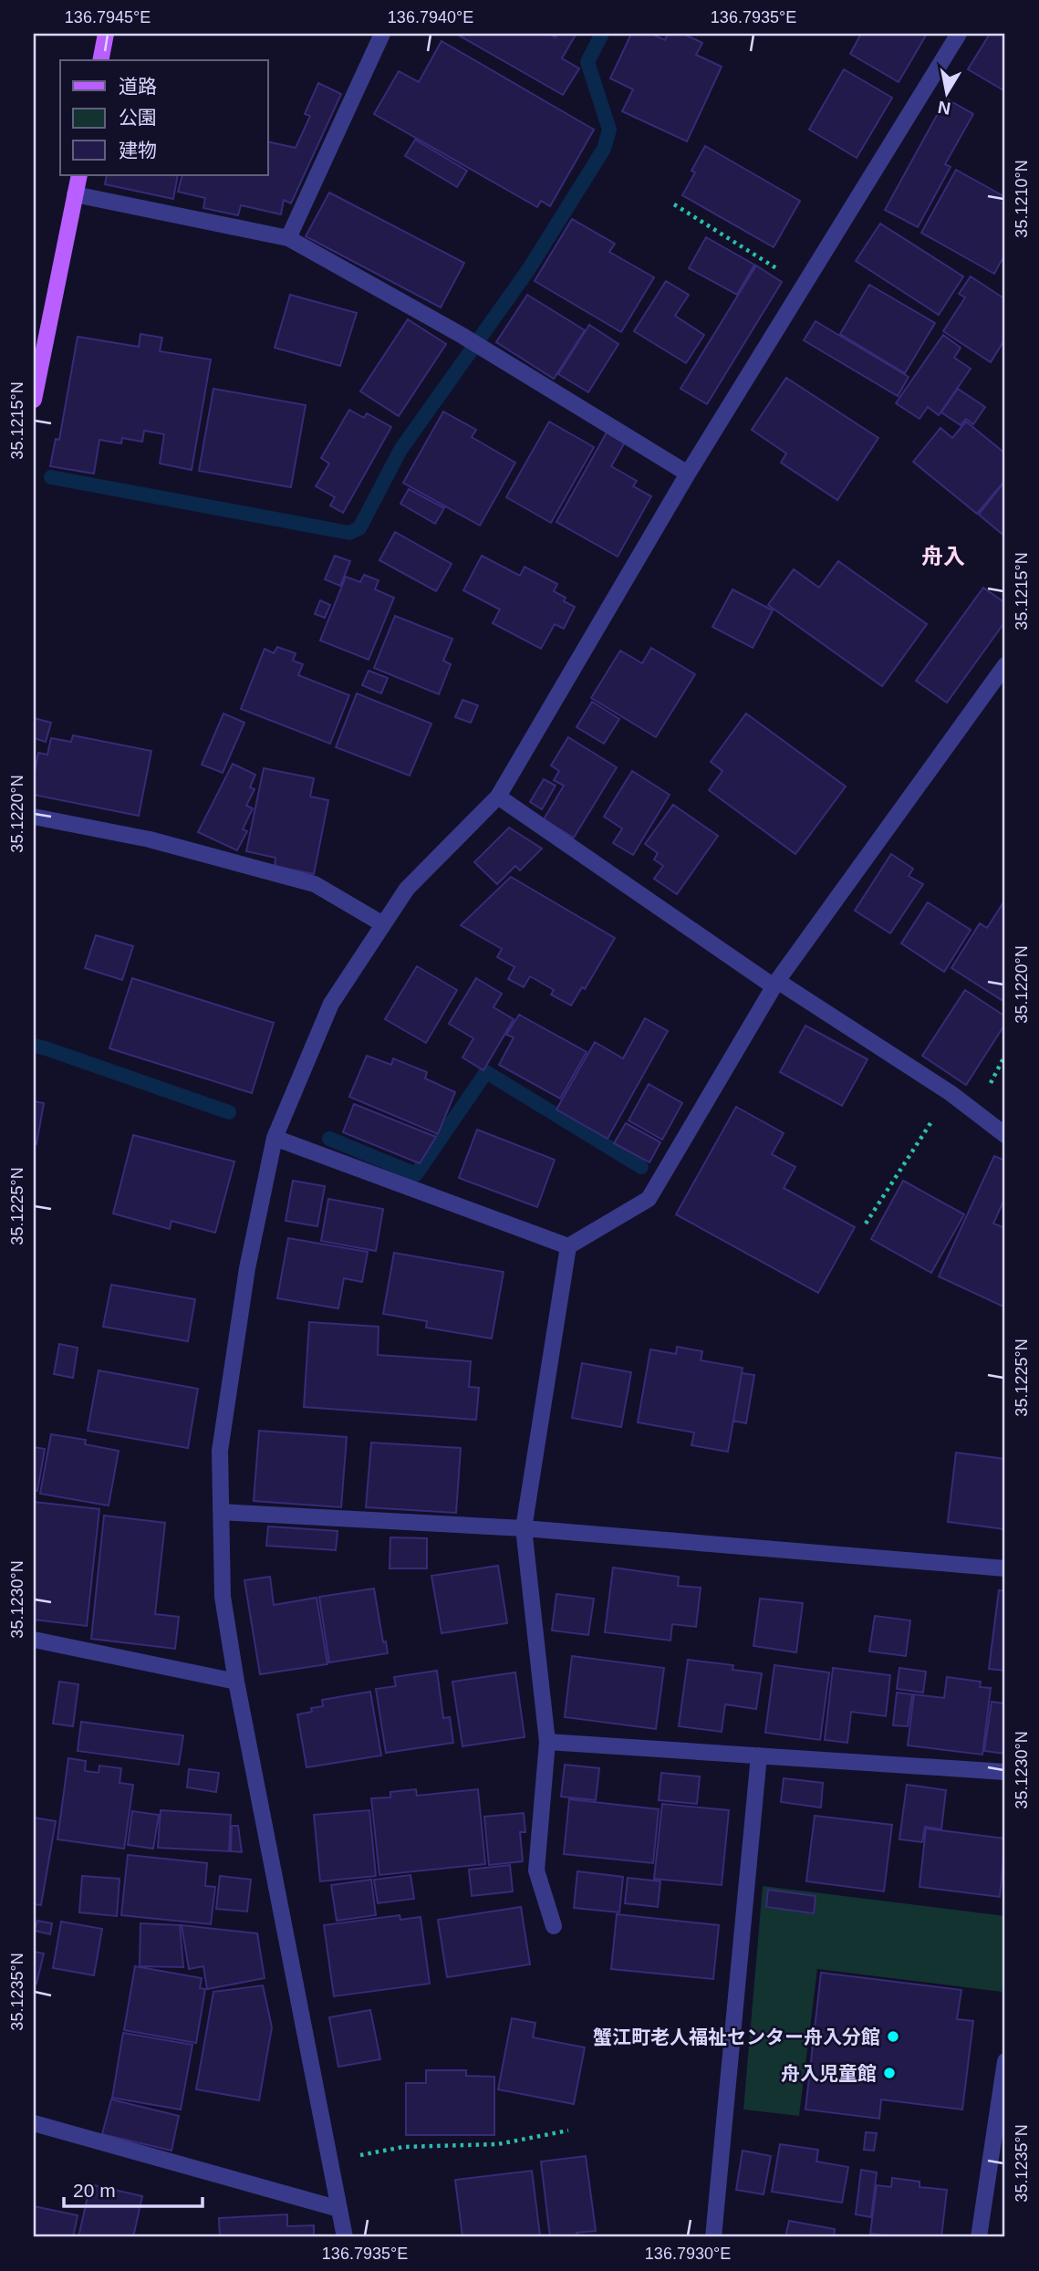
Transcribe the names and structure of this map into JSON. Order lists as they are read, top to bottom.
{
  "districts": ["舟入"],
  "places": ["蟹江町老人福祉センター舟入分館", "舟入児童館"],
  "legend": ["道路", "公園", "建物"],
  "scale_bar": "20 m",
  "north": "bottom",
  "coordinates": [
    "136.7945°E",
    "136.7940°E",
    "136.7935°E",
    "35.1210°N",
    "35.1215°N",
    "35.1220°N",
    "35.1225°N",
    "35.1230°N",
    "35.1235°N",
    "136.7930°E"
  ]
}
